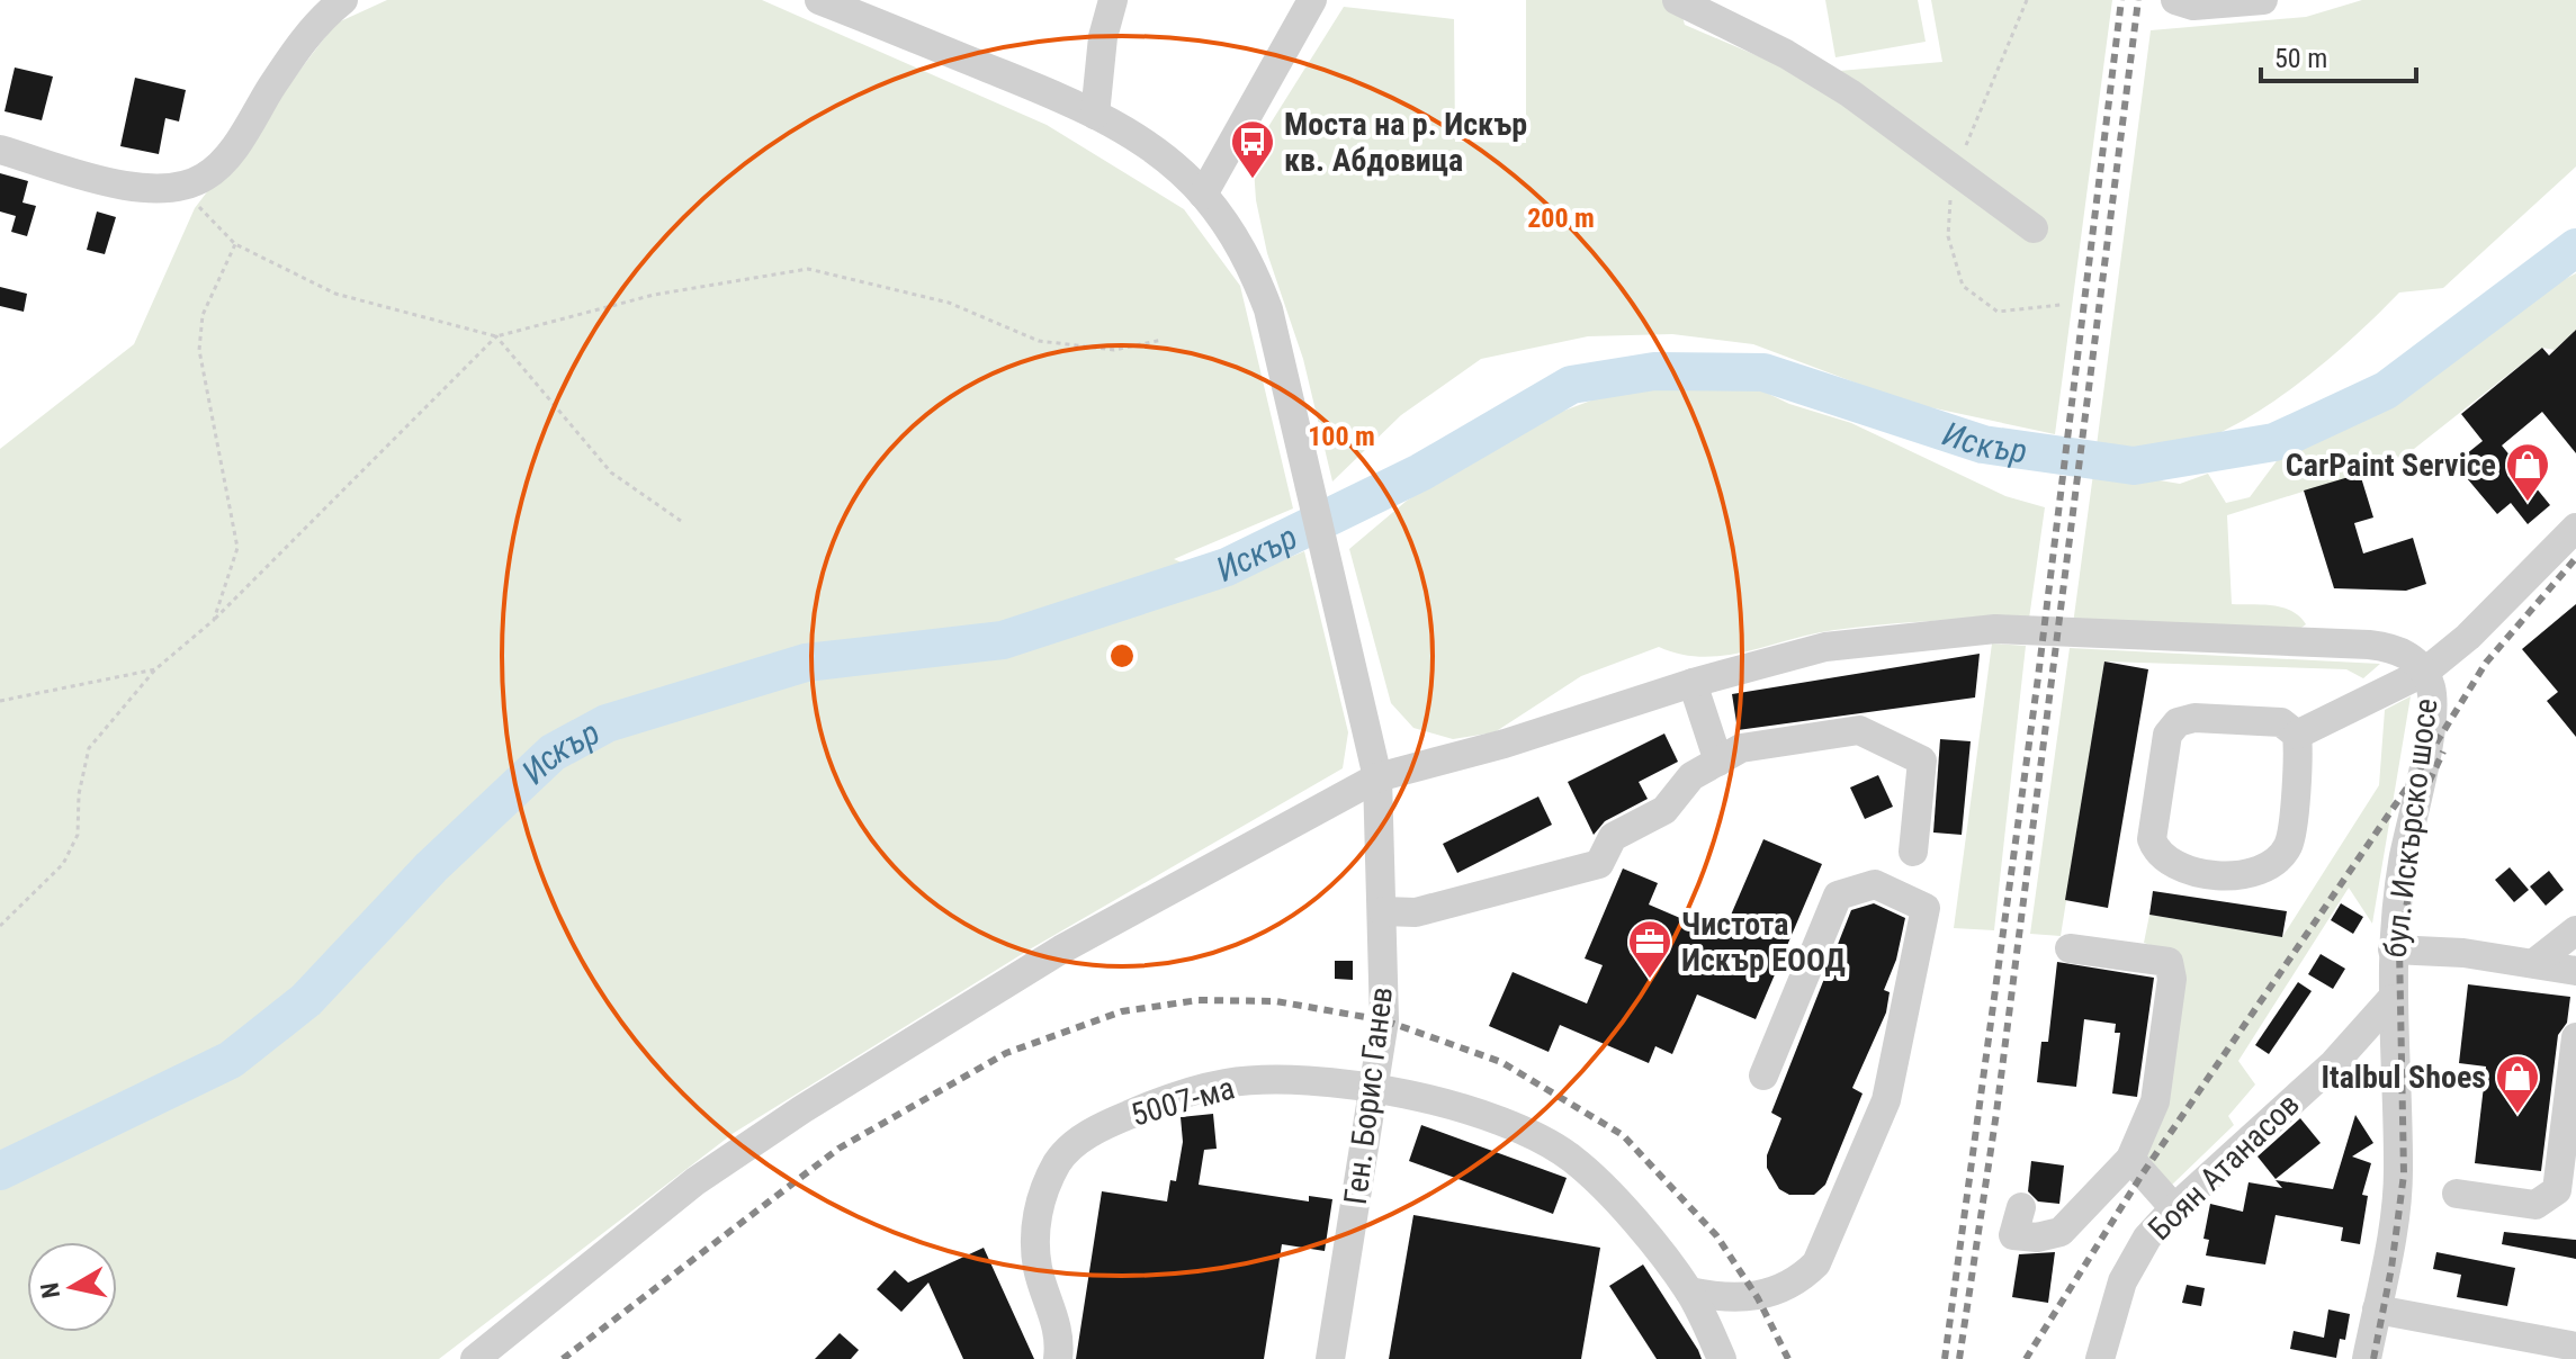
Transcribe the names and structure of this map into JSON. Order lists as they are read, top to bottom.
{
  "streets": {
    "street": [
      "бул. Искърско шосе",
      "Ген. Борис Ганев",
      "5007-ма",
      "Боян Атанасов"
    ]
  },
  "crossings": [
    ["бул. Искърско шосе", "Боян Атанасов"],
    ["Ген. Борис Ганев", "5007-ма"]
  ],
  "water": ["Искър"],
  "places": {
    "bus stop": ["Моста на р. Искър кв. Абдовица"],
    "shop": ["CarPaint Service", "Italbul Shoes"],
    "office": ["Чистота Искър ЕООД"]
  },
  "scale_bar": "50 m",
  "north": "left",
  "rings": ["200 m", "100 m"]
}
